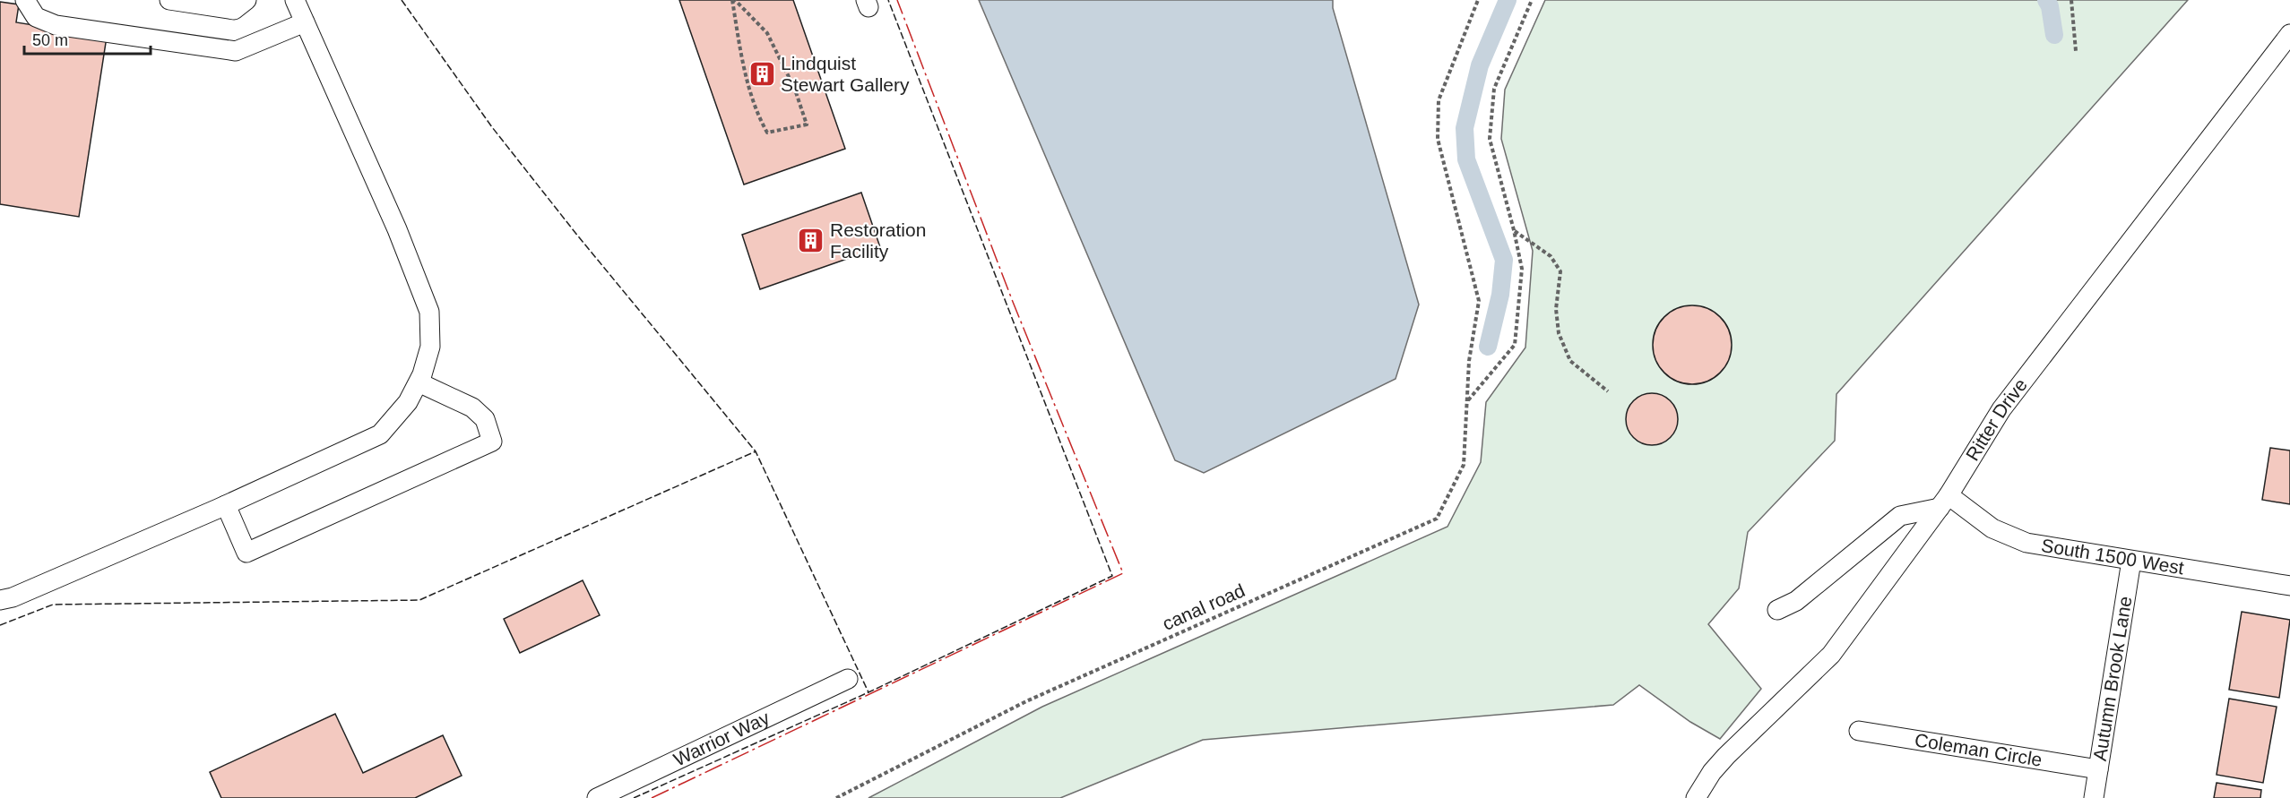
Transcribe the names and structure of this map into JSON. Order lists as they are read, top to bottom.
{
  "streets": {
    "street": [
      "Ritter Drive",
      "South 1500 West",
      "Autumn Brook Lane",
      "Warrior Way",
      "Coleman Circle"
    ],
    "path": ["canal road"]
  },
  "crossings": [
    ["Ritter Drive", "South 1500 West"],
    ["South 1500 West", "Autumn Brook Lane"],
    ["Autumn Brook Lane", "Coleman Circle"]
  ],
  "places": {
    "building": ["Lindquist Stewart Gallery", "Restoration Facility"]
  },
  "scale_bar": "50 m"
}
